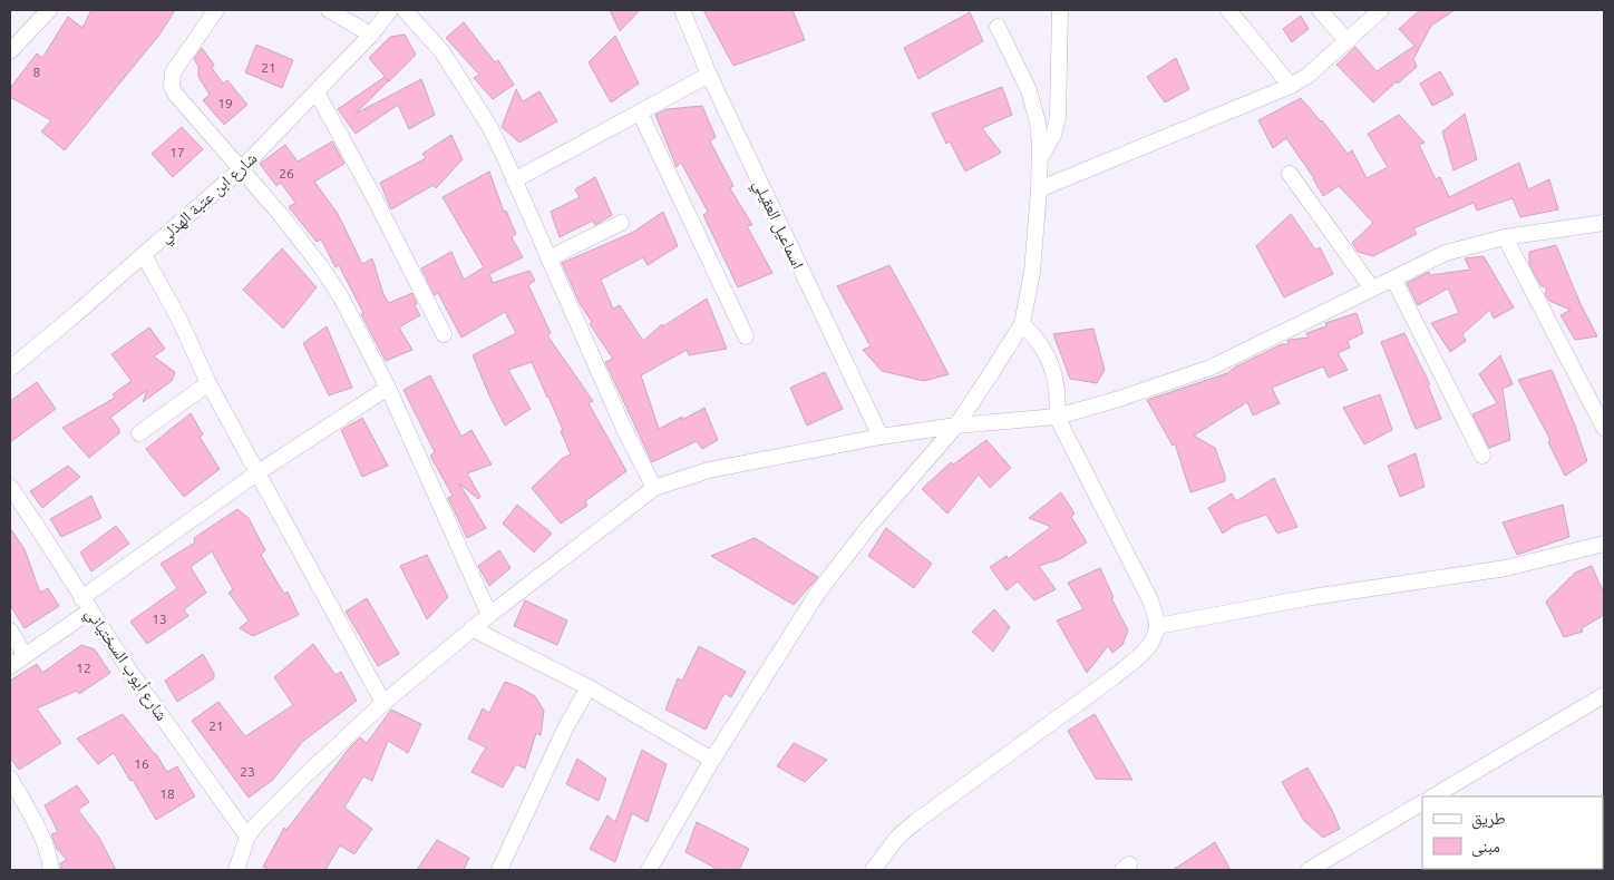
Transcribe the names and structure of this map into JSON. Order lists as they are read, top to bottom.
{
  "streets": {
    "street": ["شارع ابن عتبة الهذلي", "اسماعيل العقيلي", "شارع أيوب السختياني"]
  },
  "house_numbers": [
    "21",
    "8",
    "19",
    "17",
    "26",
    "13",
    "12",
    "21",
    "16",
    "23",
    "18"
  ],
  "legend": ["طريق", "مبنى"]
}
